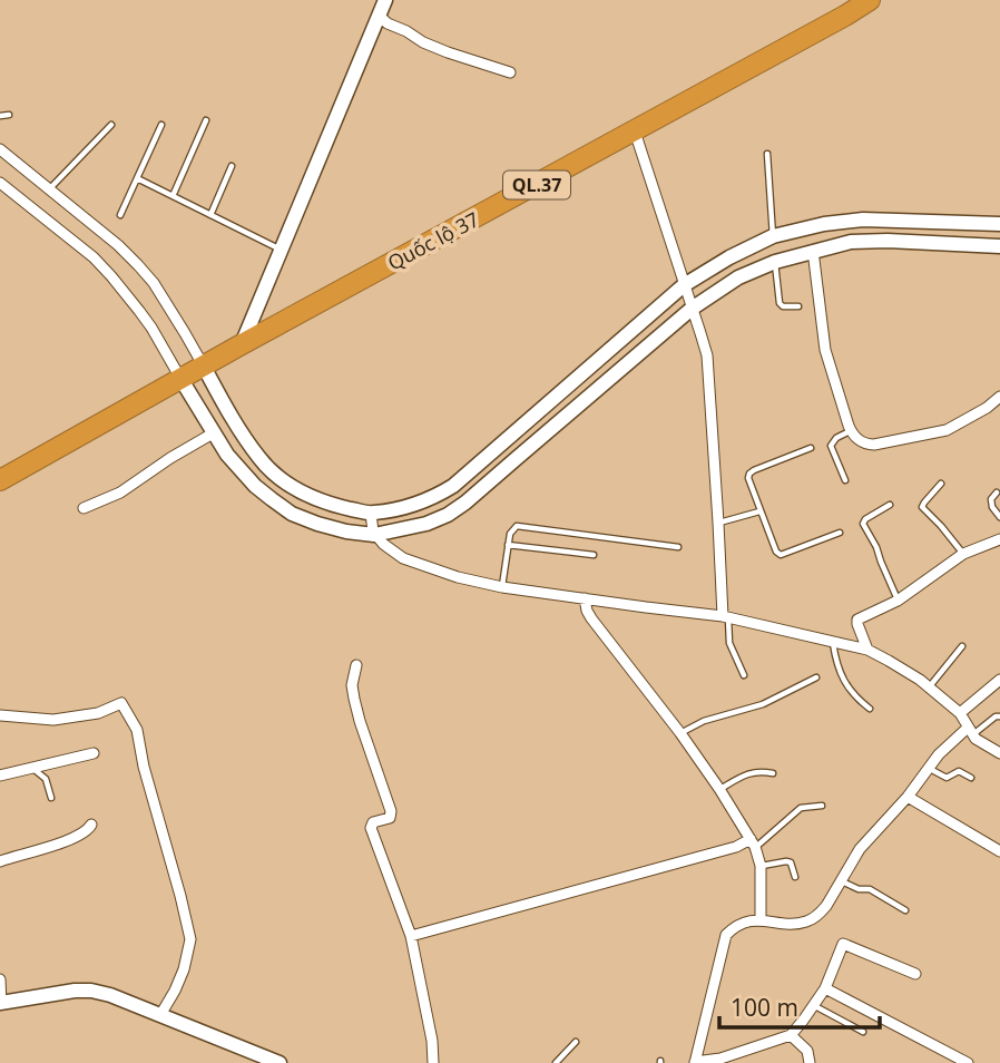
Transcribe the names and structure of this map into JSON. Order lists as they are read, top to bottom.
{
  "streets": {
    "highway": ["QL.37", "Quốc lộ 37"]
  },
  "scale_bar": "100 m"
}
